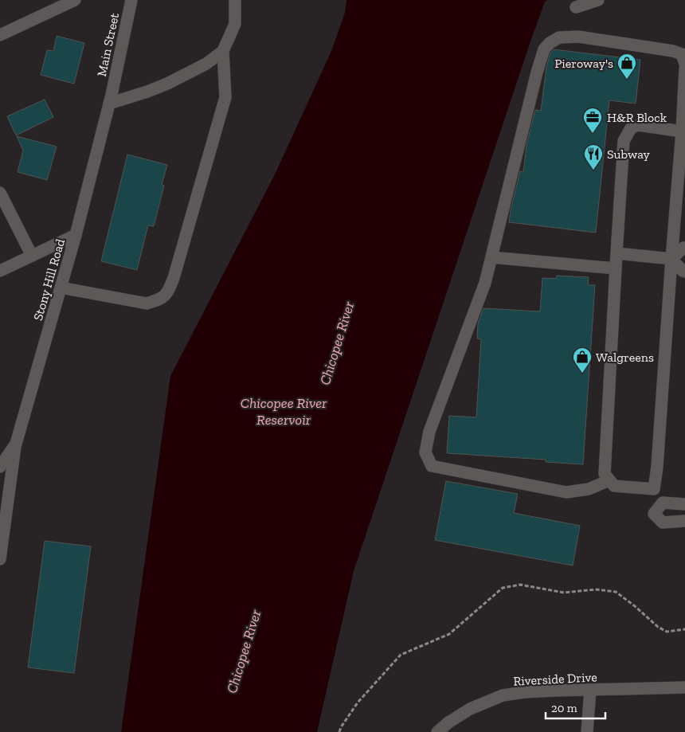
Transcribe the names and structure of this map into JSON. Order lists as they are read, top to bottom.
{
  "streets": {
    "street": ["Main Street", "Stony Hill Road", "Riverside Drive"]
  },
  "crossings": [
    ["Main Street", "Stony Hill Road"]
  ],
  "water": ["Chicopee River", "Chicopee River Reservoir"],
  "places": {
    "shop": ["Pieroway's", "Walgreens"],
    "office": ["H&R Block"],
    "restaurant": ["Subway"]
  },
  "scale_bar": "20 m"
}
